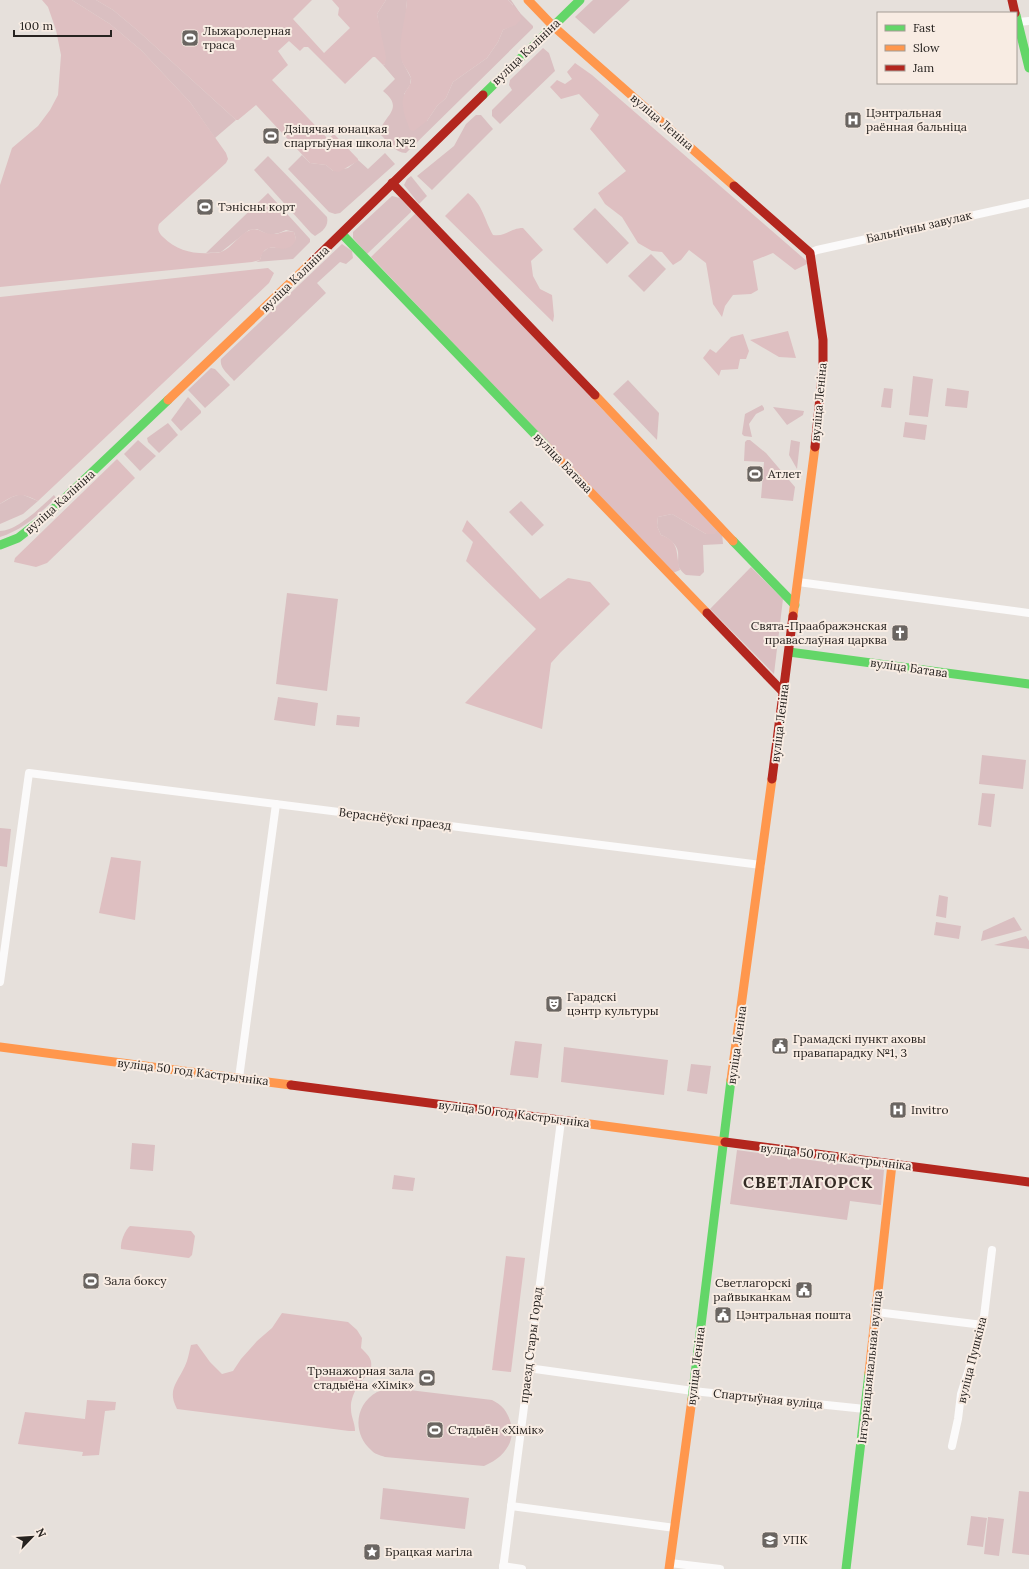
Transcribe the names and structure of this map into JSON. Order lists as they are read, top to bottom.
{
  "streets": {
    "street": [
      "вуліца Калініна",
      "вуліца Леніна",
      "Бальнічны завулак",
      "вуліца Батава",
      "Вераснёўскі праезд",
      "вуліца 50 год Кастрычніка",
      "праезд Стары Горад",
      "вуліца Пушкіна",
      "Інтэрнацыянальная вуліца",
      "Спартыўная вуліца"
    ]
  },
  "crossings": [
    ["вуліца Калініна", "вуліца Леніна"],
    ["вуліца Калініна", "вуліца Батава"],
    ["вуліца Леніна", "Бальнічны завулак"],
    ["вуліца Леніна", "вуліца Батава"],
    ["вуліца Леніна", "Вераснёўскі праезд"],
    ["вуліца Леніна", "вуліца 50 год Кастрычніка"],
    ["вуліца Леніна", "Спартыўная вуліца"],
    ["вуліца 50 год Кастрычніка", "праезд Стары Горад"],
    ["вуліца 50 год Кастрычніка", "Інтэрнацыянальная вуліца"],
    ["праезд Стары Горад", "Спартыўная вуліца"],
    ["Інтэрнацыянальная вуліца", "Спартыўная вуліца"]
  ],
  "districts": ["СВЕТЛАГОРСК"],
  "places": {
    "sports": [
      "Лыжаролерная траса",
      "Дзіцячая юнацкая спартыўная школа №2",
      "Тэнісны корт",
      "Атлет",
      "Зала боксу",
      "Трэнажорная зала стадыёна «Хімік»",
      "Стадыён «Хімік»"
    ],
    "hospital": ["Цэнтральная раённая бальніца", "Invitro"],
    "church": ["Свята-Праабражэнская праваслаўная царква"],
    "theatre": ["Гарадскі цэнтр культуры"],
    "public building": ["Грамадскі пункт аховы правапарадку №1, 3", "Светлагорскі райвыканкам", "Цэнтральная пошта"],
    "school or university": ["УПК"],
    "place": ["Брацкая магіла"]
  },
  "legend": ["Fast", "Slow", "Jam"],
  "scale_bar": "100 m",
  "north": "top right"
}
